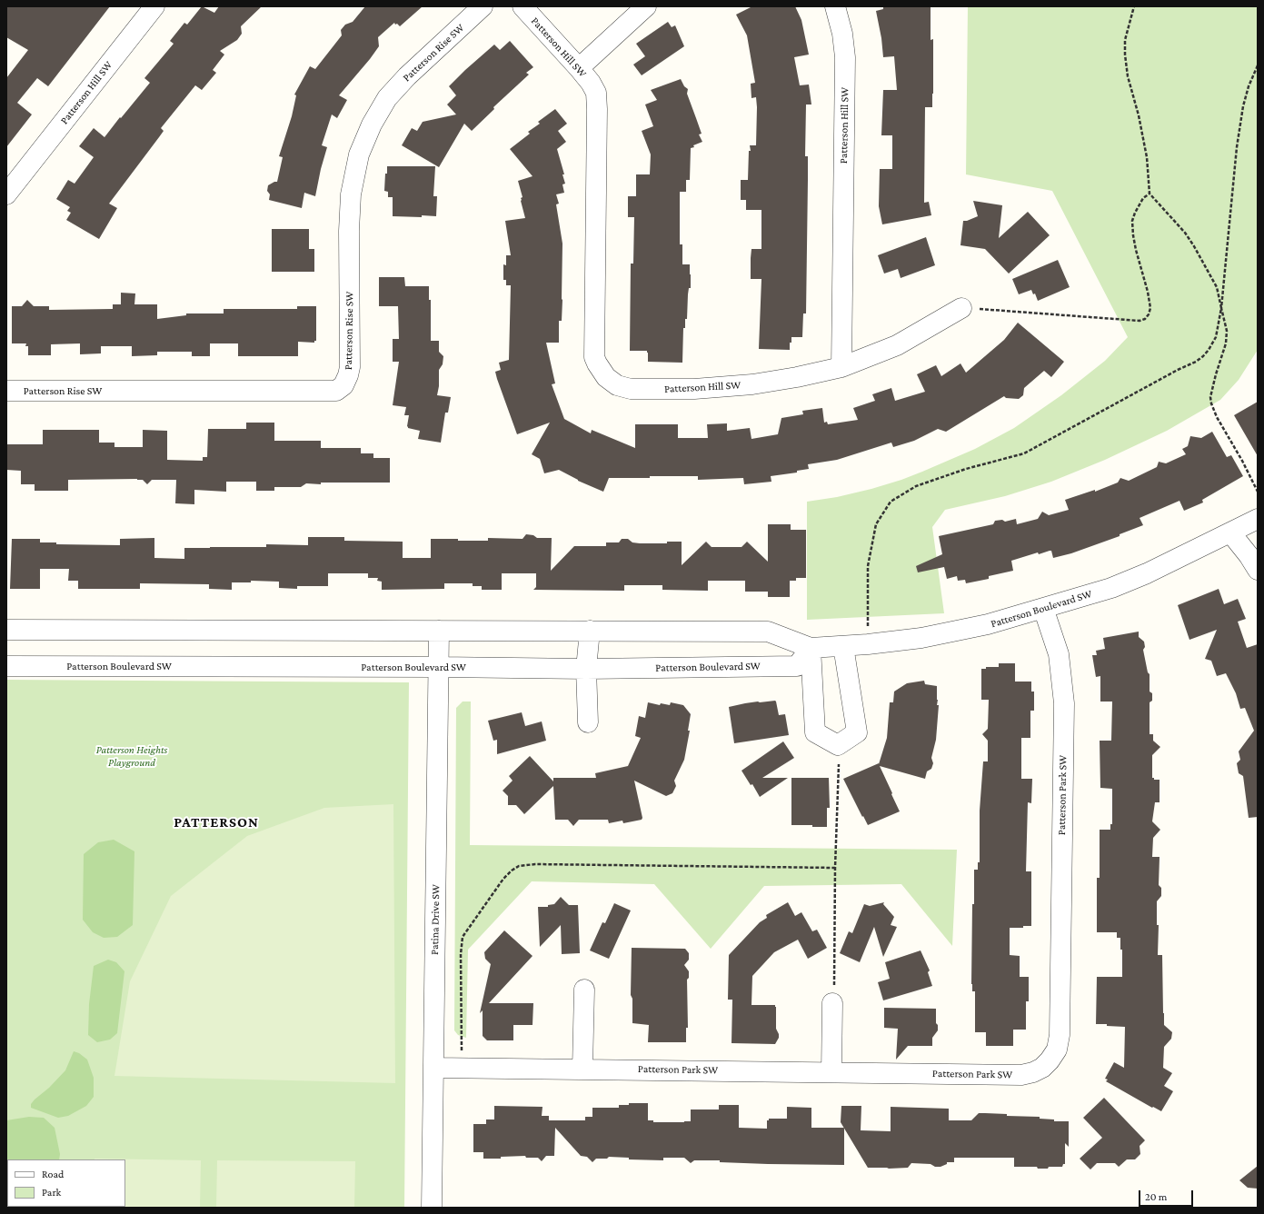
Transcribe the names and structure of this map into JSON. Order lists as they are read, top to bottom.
{
  "streets": {
    "street": [
      "Patterson Hill SW",
      "Patterson Rise SW",
      "Patterson Boulevard SW",
      "Patterson Park SW",
      "Patina Drive SW"
    ]
  },
  "crossings": [
    ["Patterson Boulevard SW", "Patterson Park SW"],
    ["Patterson Boulevard SW", "Patina Drive SW"],
    ["Patterson Park SW", "Patina Drive SW"]
  ],
  "districts": ["PATTERSON"],
  "parks": ["Patterson Heights Playground"],
  "legend": ["Road", "Park"],
  "scale_bar": "20 m"
}
